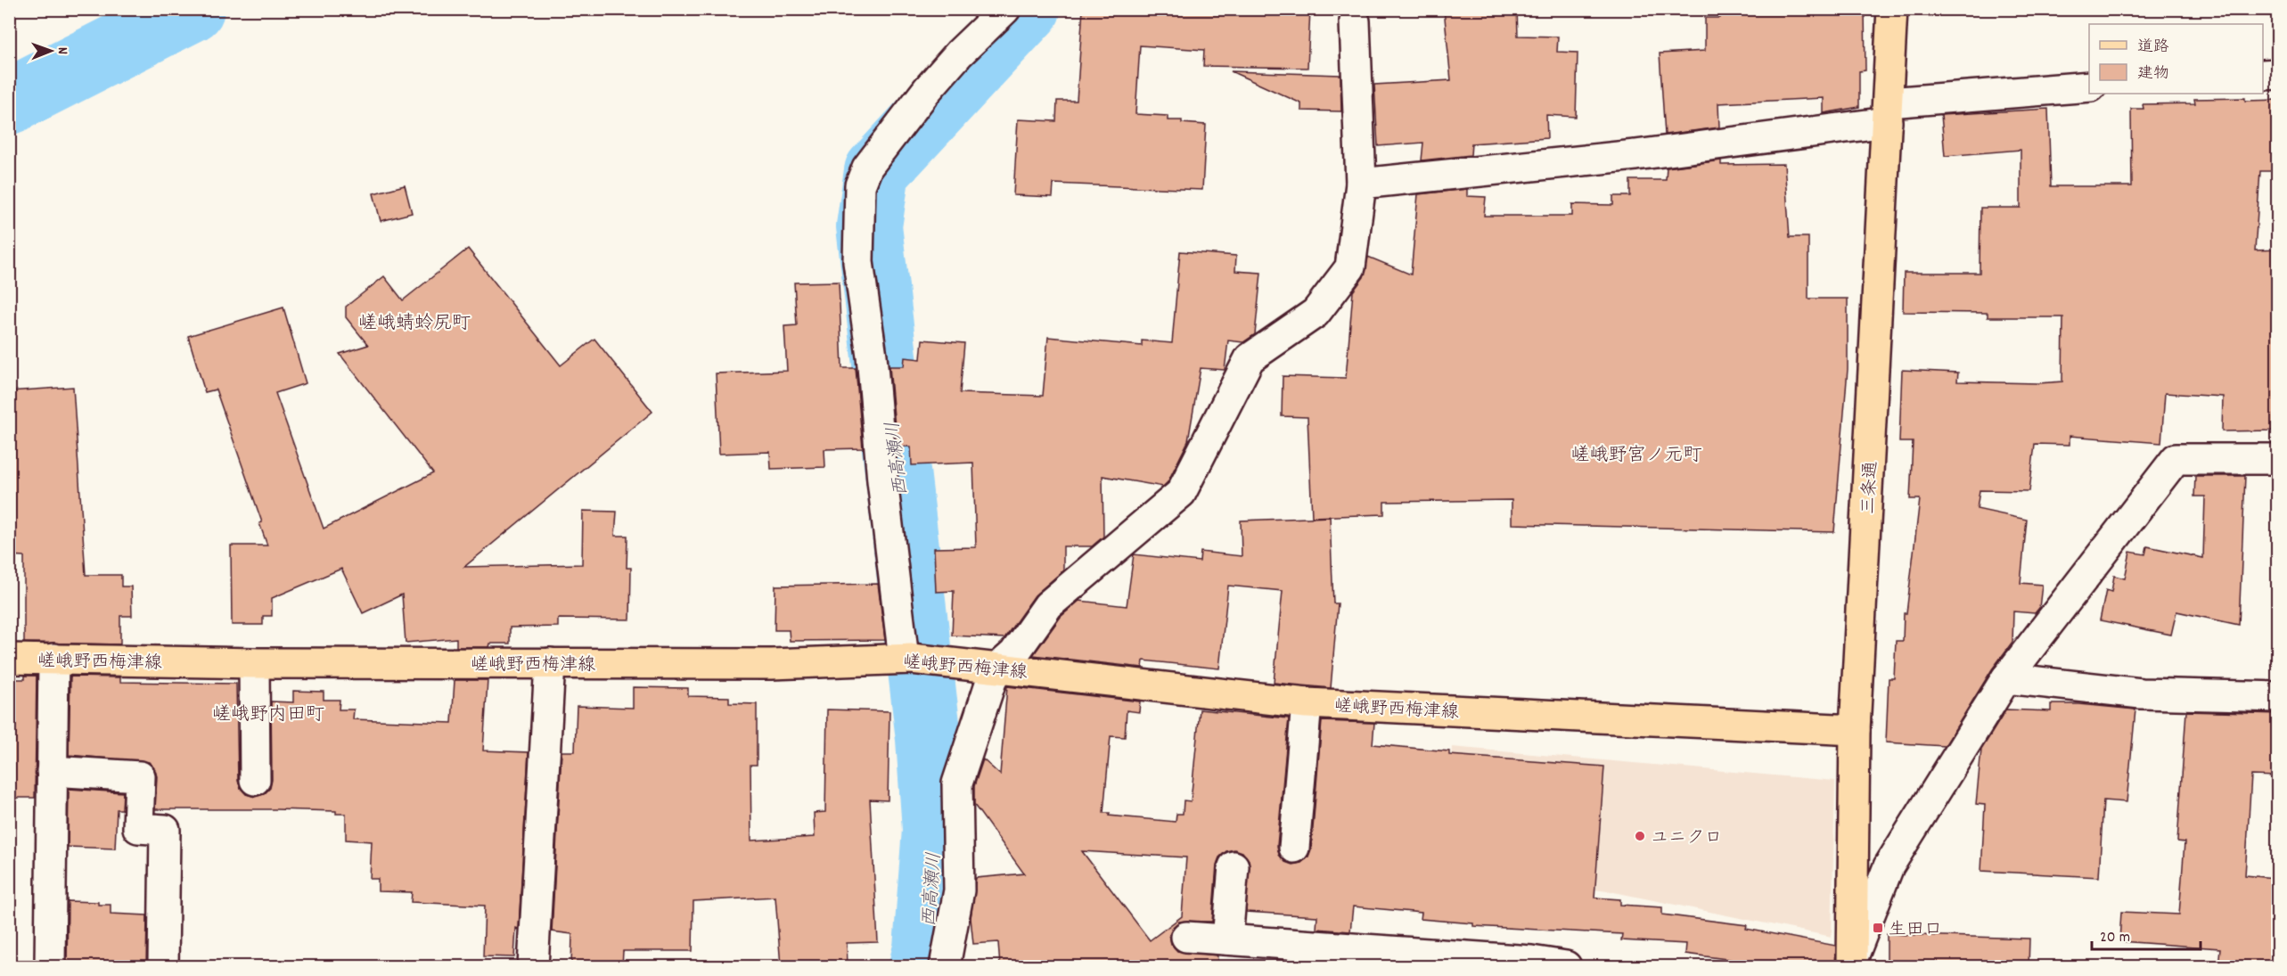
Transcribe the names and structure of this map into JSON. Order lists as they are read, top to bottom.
{
  "streets": {
    "main road": ["三条通", "嵯峨野西梅津線"]
  },
  "crossings": [
    ["三条通", "嵯峨野西梅津線"]
  ],
  "districts": ["嵯峨蜻蛉尻町", "嵯峨野宮ノ元町", "嵯峨野内田町"],
  "water": ["西高瀬川"],
  "places": {
    "other": ["ユニクロ"],
    "transit": ["生田口"]
  },
  "legend": ["道路", "建物"],
  "scale_bar": "20 m",
  "north": "right"
}
